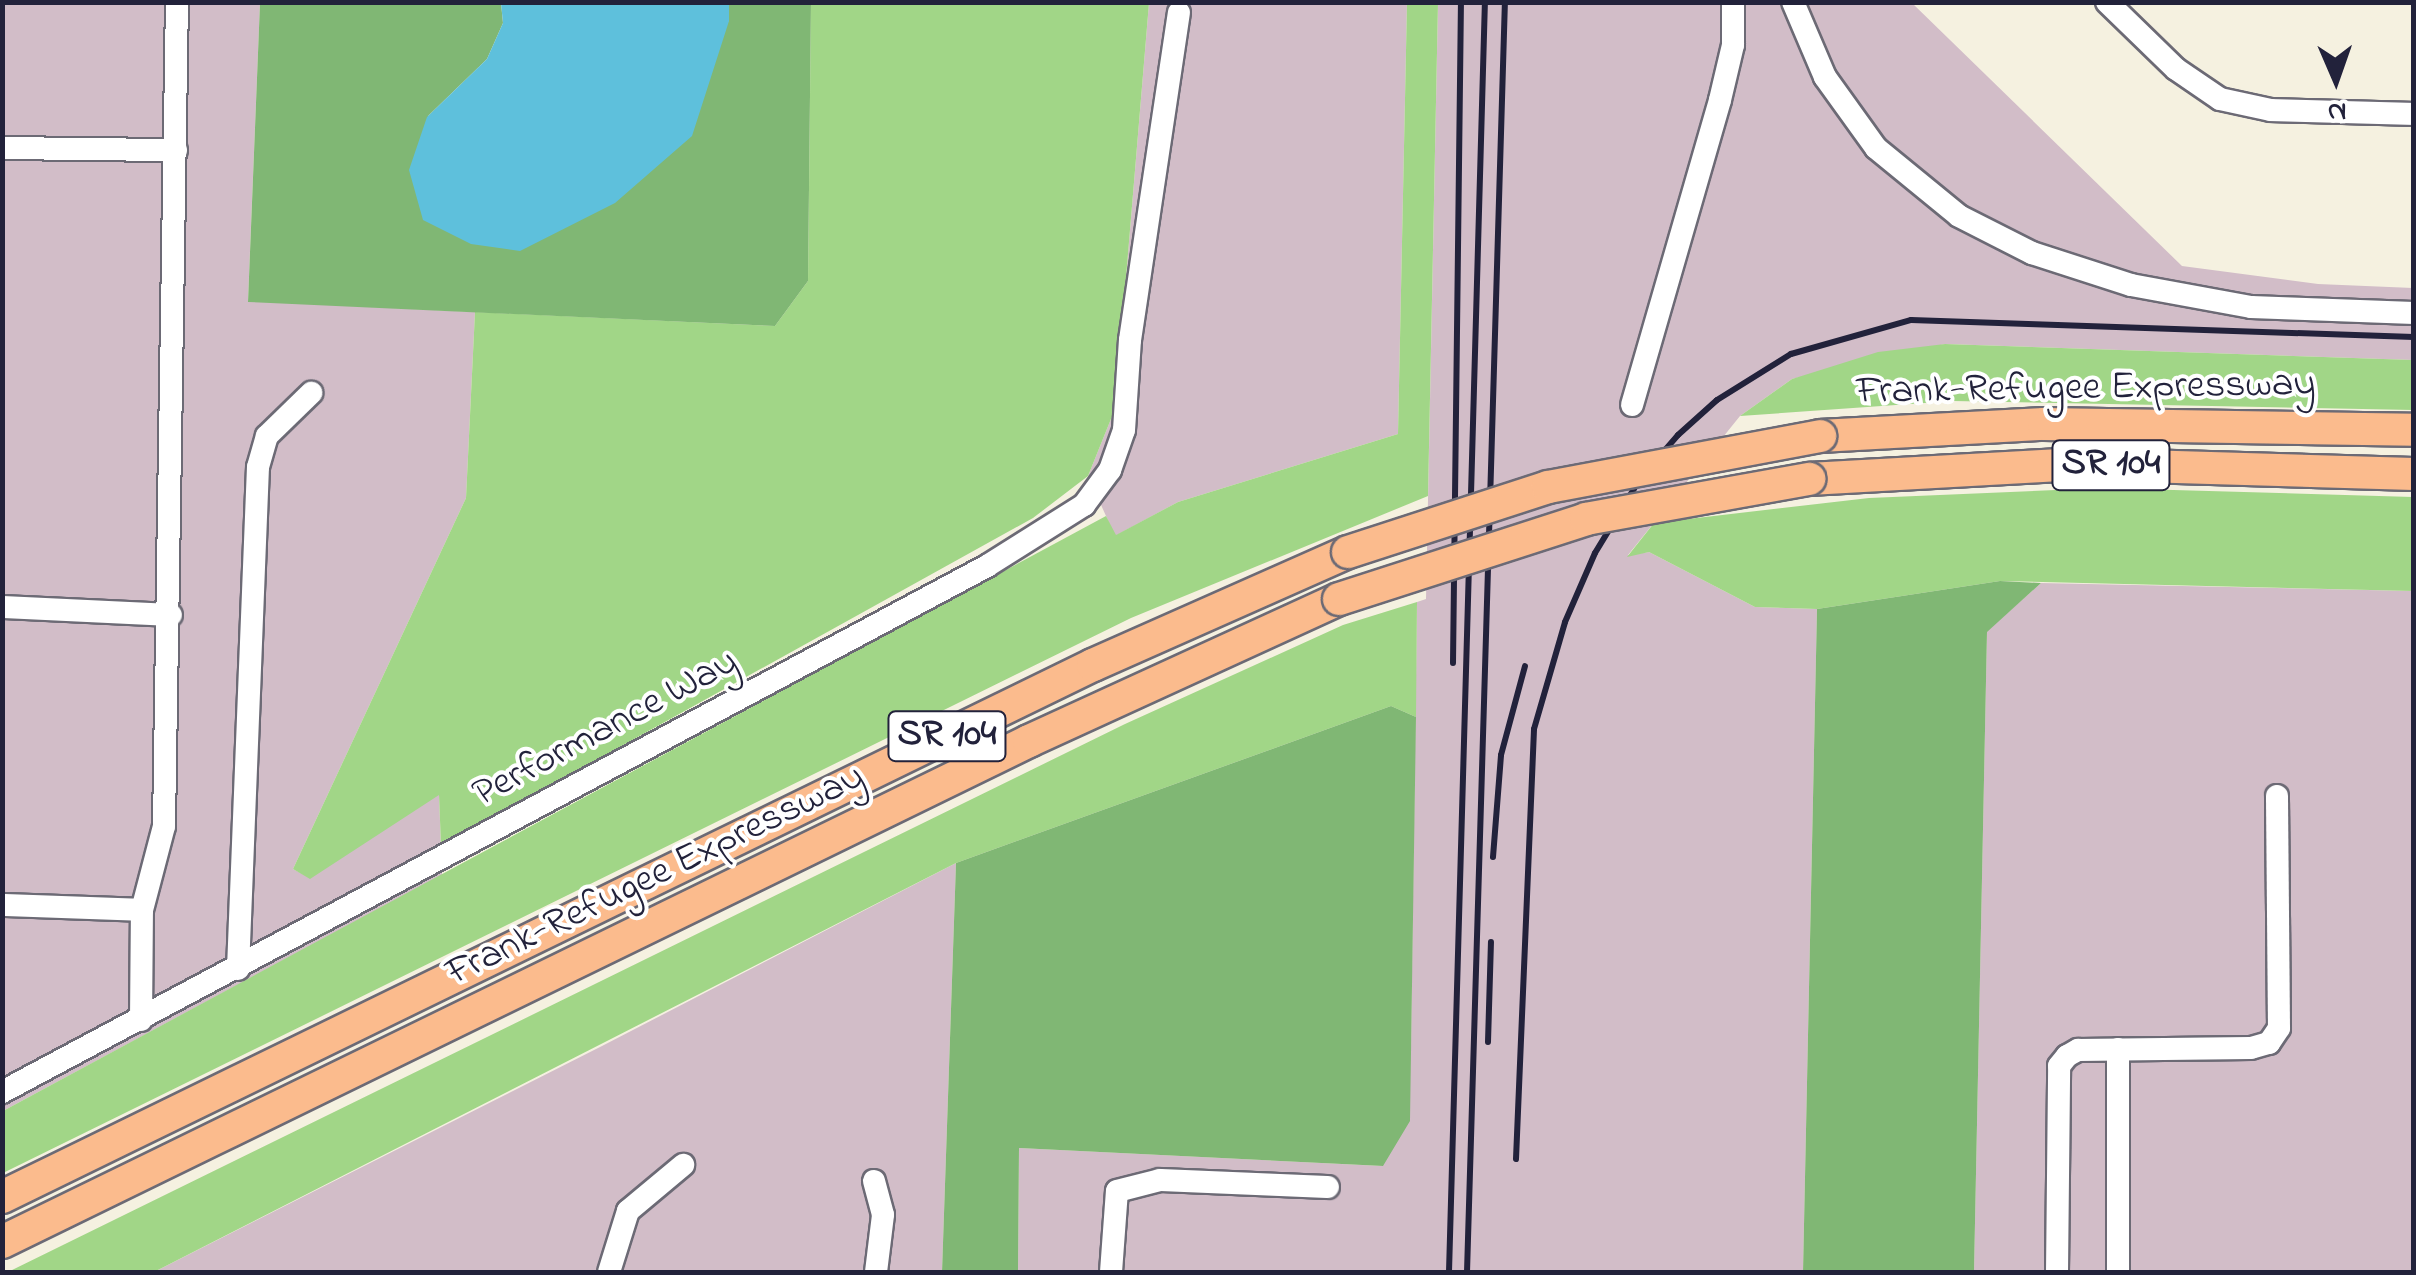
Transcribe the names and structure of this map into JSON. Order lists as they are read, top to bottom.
{
  "streets": {
    "highway": ["Frank-Refugee Expressway", "SR 104"],
    "street": ["Performance Way"]
  },
  "north": "bottom"
}
